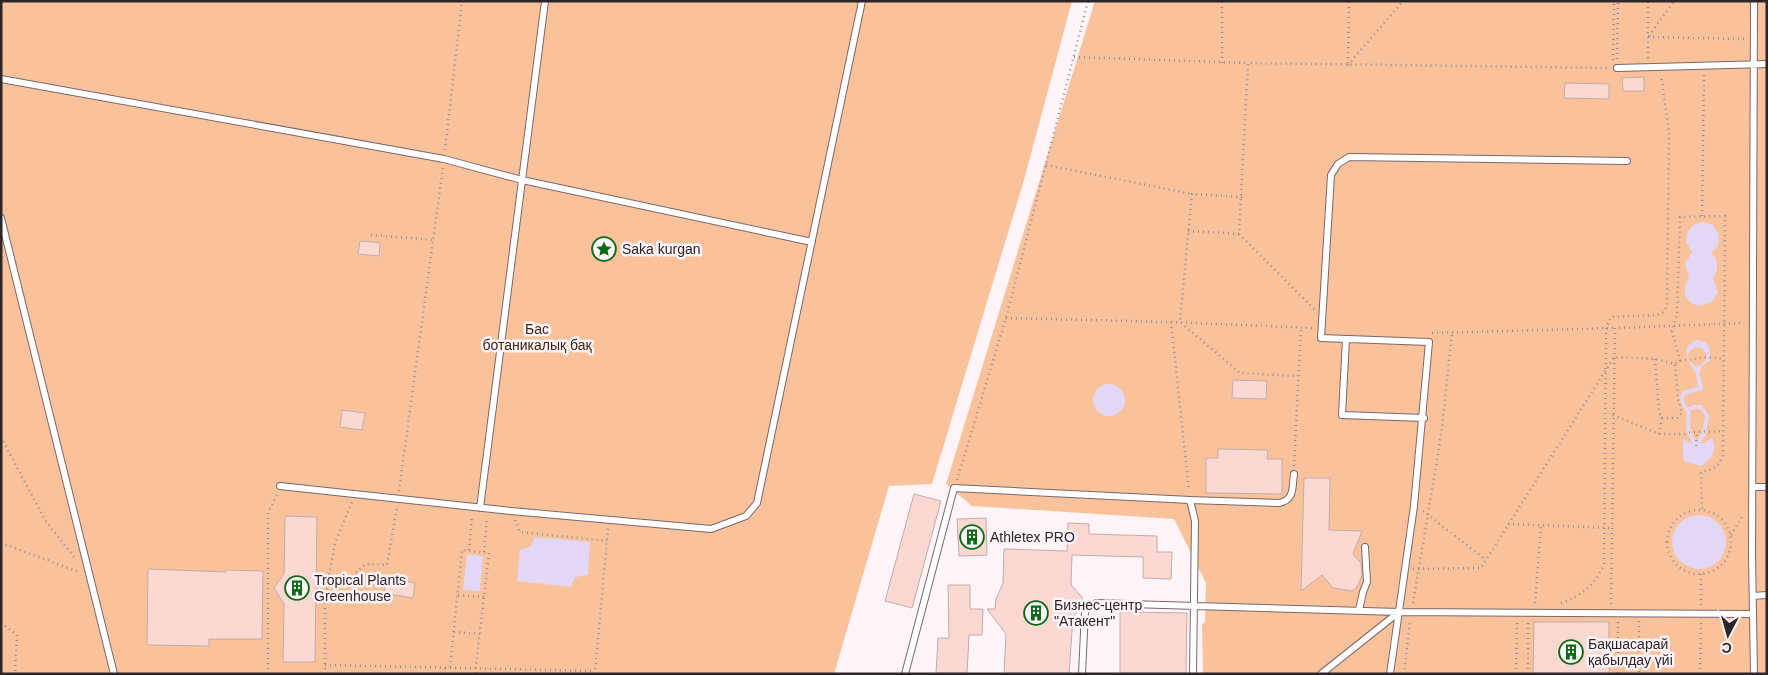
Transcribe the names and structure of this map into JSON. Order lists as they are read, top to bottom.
{
  "parks": ["Бас ботаникалық бақ"],
  "places": {
    "place": ["Saka kurgan"],
    "building": [
      "Athletex PRO",
      "Tropical Plants Greenhouse",
      "Бизнес-центр \"Атакент\"",
      "Бақшасарай қабылдау үйі"
    ]
  },
  "north": "bottom"
}
